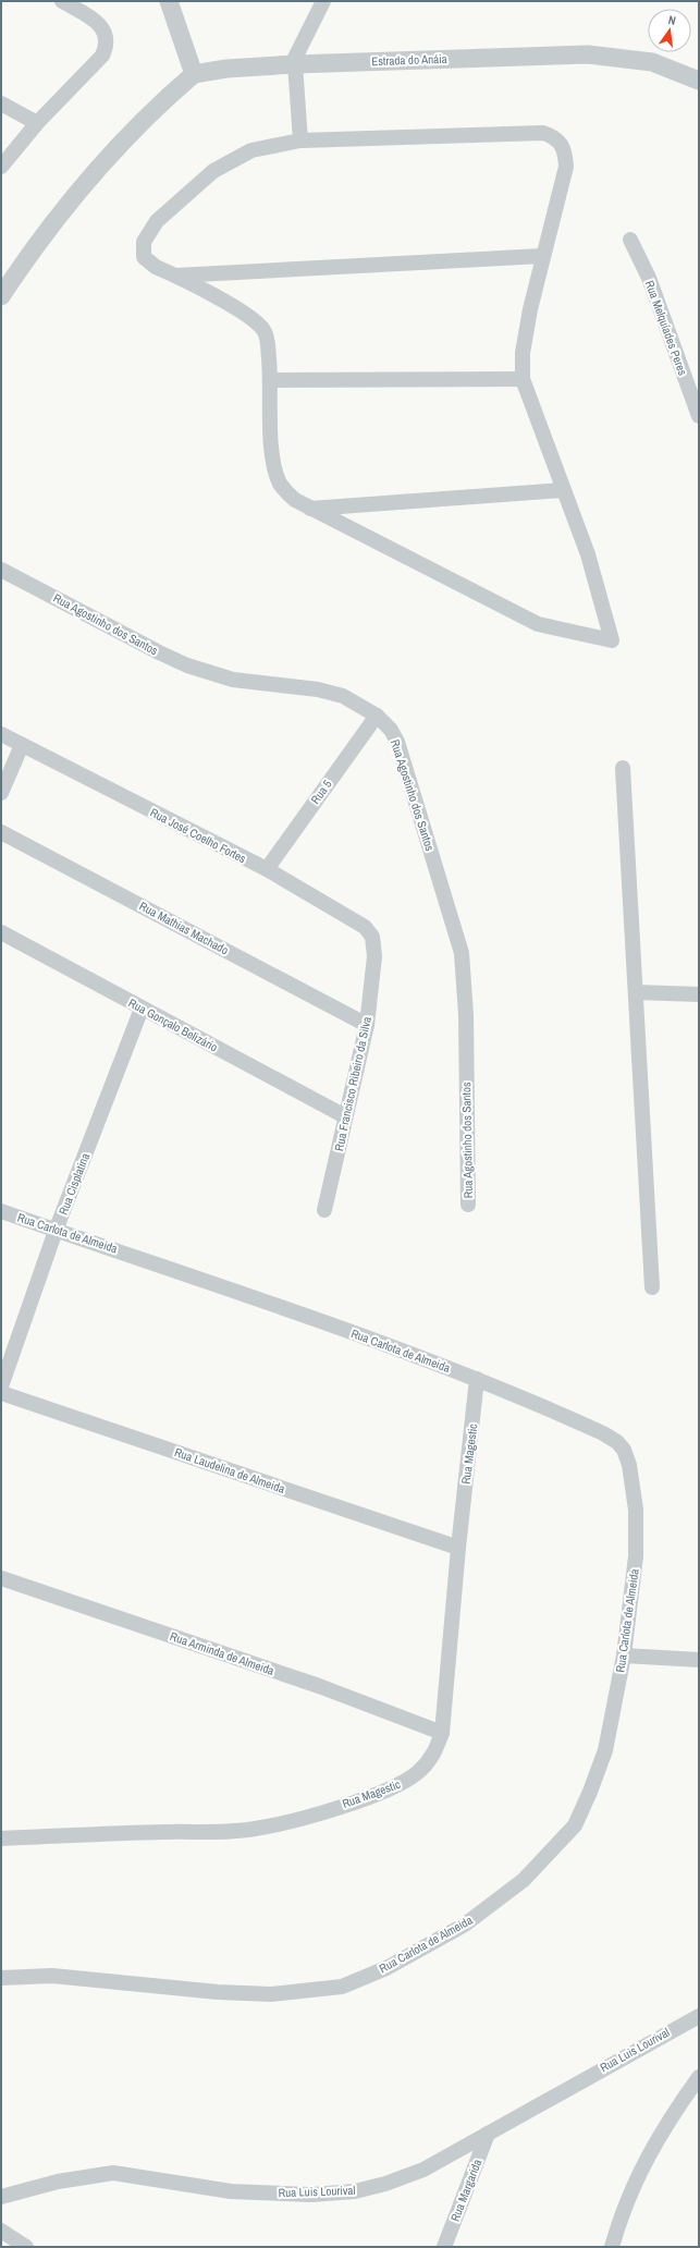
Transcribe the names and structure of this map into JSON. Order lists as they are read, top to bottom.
{
  "streets": {
    "street": [
      "Estrada do Anáia",
      "Rua Melquíades Peres",
      "Rua Agostinho dos Santos",
      "Rua 5",
      "Rua José Coelho Fortes",
      "Rua Mathias Machado",
      "Rua Gonçalo Belizário",
      "Rua Francisco Ribeiro da Silva",
      "Rua Cisplatina",
      "Rua Carlota de Almeida",
      "Rua Magestic",
      "Rua Laudelina de Almeida",
      "Rua Arminda de Almeida",
      "Rua Luis Lourival",
      "Rua Margarida"
    ]
  },
  "crossings": [
    ["Rua Agostinho dos Santos", "Rua 5"],
    ["Rua 5", "Rua José Coelho Fortes"],
    ["Rua José Coelho Fortes", "Rua Francisco Ribeiro da Silva"],
    ["Rua Mathias Machado", "Rua Francisco Ribeiro da Silva"],
    ["Rua Gonçalo Belizário", "Rua Francisco Ribeiro da Silva"],
    ["Rua Gonçalo Belizário", "Rua Cisplatina"],
    ["Rua Cisplatina", "Rua Carlota de Almeida"],
    ["Rua Carlota de Almeida", "Rua Magestic"],
    ["Rua Magestic", "Rua Laudelina de Almeida"],
    ["Rua Magestic", "Rua Arminda de Almeida"],
    ["Rua Luis Lourival", "Rua Margarida"]
  ],
  "north": "top"
}
